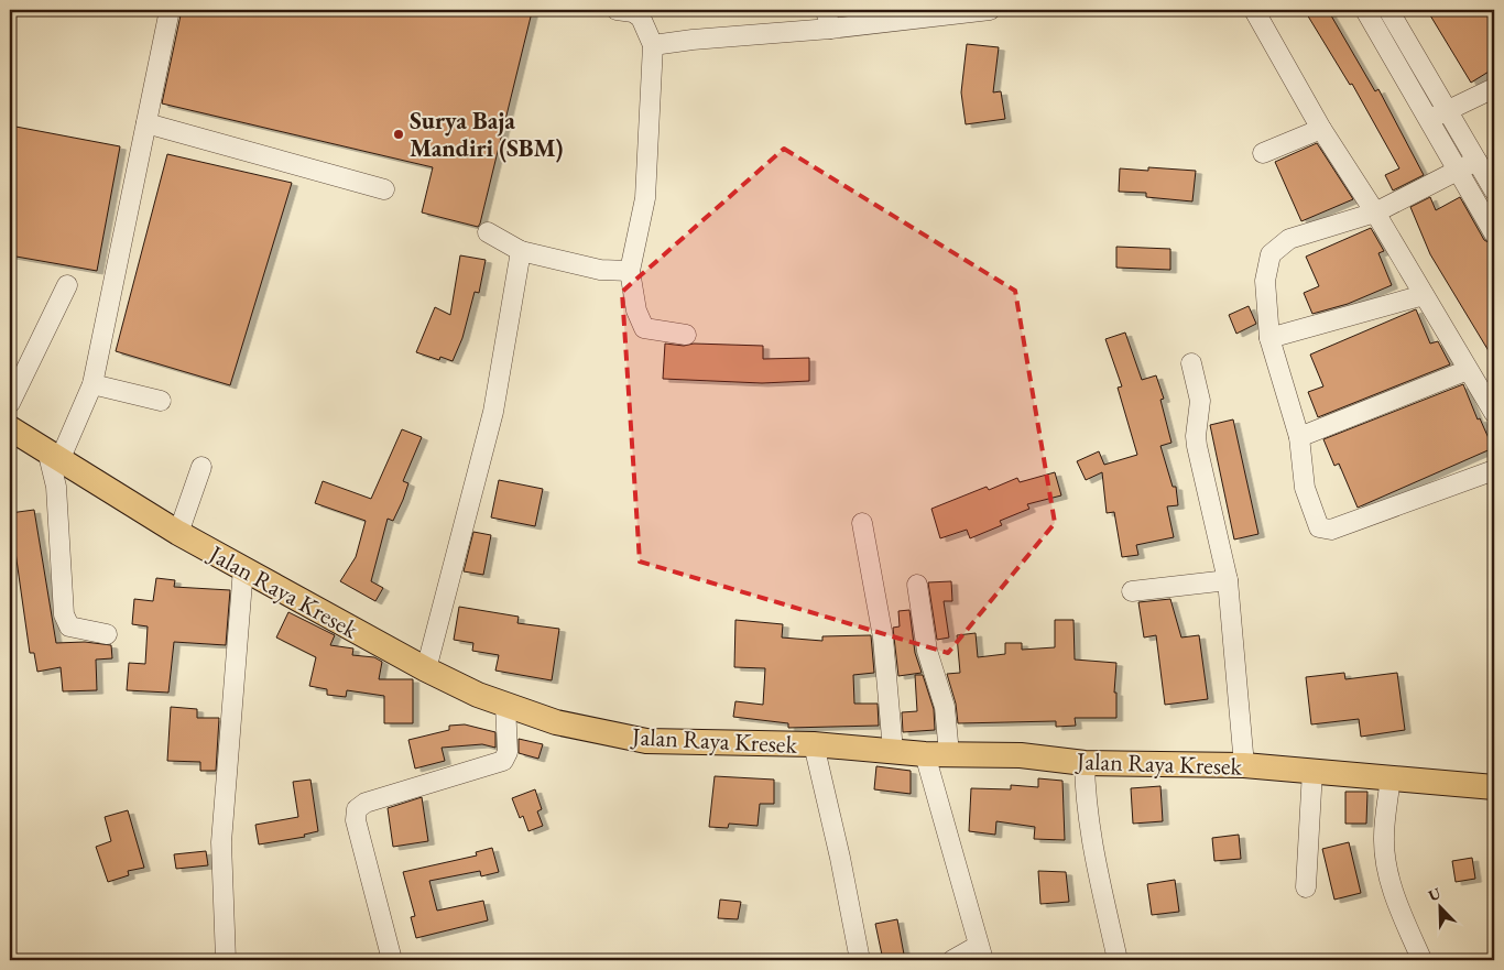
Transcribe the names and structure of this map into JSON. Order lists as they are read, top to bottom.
{
  "streets": {
    "main road": ["Jalan Raya Kresek"]
  },
  "places": ["Surya Baja Mandiri (SBM)"],
  "north": "top left"
}
